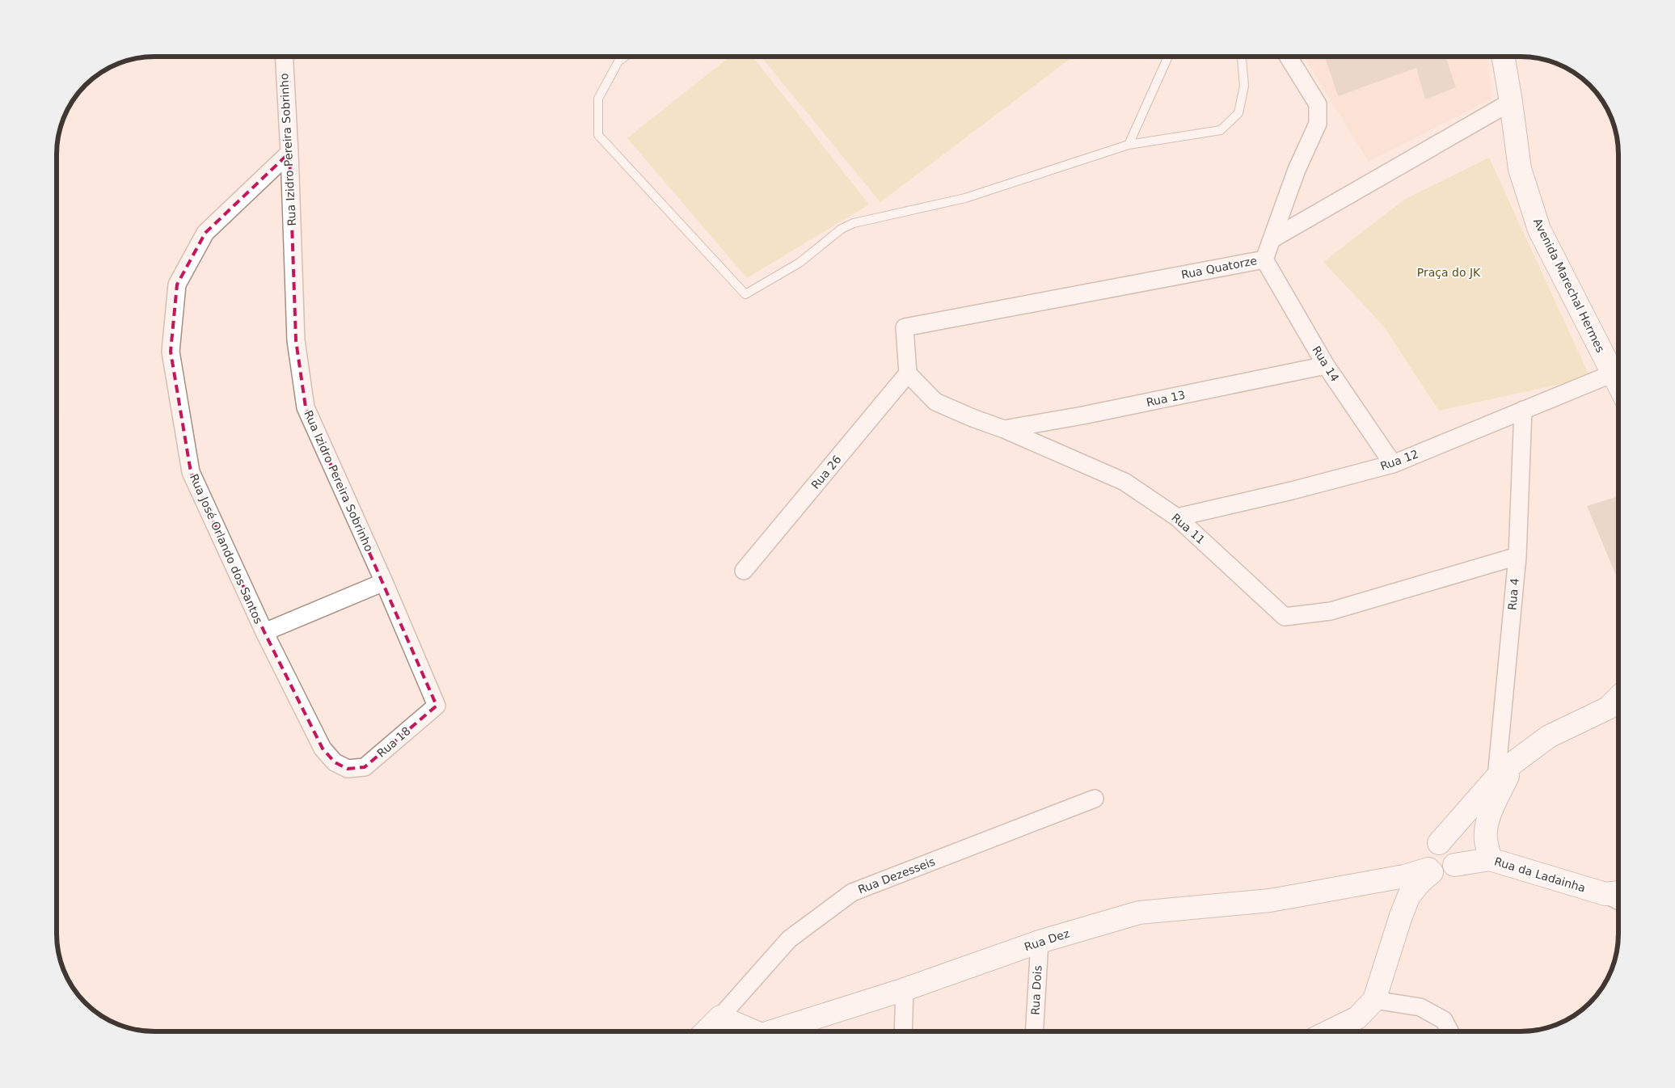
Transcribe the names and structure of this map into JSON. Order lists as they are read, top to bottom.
{
  "streets": {
    "street": [
      "Rua Izidro Pereira Sobrinho",
      "Rua Quatorze",
      "Avenida Marechal Hermes",
      "Rua 14",
      "Rua 13",
      "Rua 12",
      "Rua 26",
      "Rua 11",
      "Rua José Orlando dos Santos",
      "Rua 4",
      "Rua 18",
      "Rua da Ladainha",
      "Rua Dezesseis",
      "Rua Dez",
      "Rua Dois"
    ]
  },
  "crossings": [
    ["Rua Izidro Pereira Sobrinho", "Rua José Orlando dos Santos"],
    ["Rua Izidro Pereira Sobrinho", "Rua 18"],
    ["Rua Quatorze", "Rua 14"],
    ["Rua Quatorze", "Rua 26"],
    ["Rua Quatorze", "Rua 11"],
    ["Avenida Marechal Hermes", "Rua 12"],
    ["Rua 14", "Rua 13"],
    ["Rua 14", "Rua 12"],
    ["Rua 13", "Rua 11"],
    ["Rua 12", "Rua 11"],
    ["Rua 12", "Rua 4"],
    ["Rua 26", "Rua 11"],
    ["Rua 11", "Rua 4"],
    ["Rua José Orlando dos Santos", "Rua 18"],
    ["Rua da Ladainha", "Rua Dez"],
    ["Rua Dezesseis", "Rua Dez"],
    ["Rua Dez", "Rua Dois"]
  ],
  "parks": ["Praça do JK"]
}
